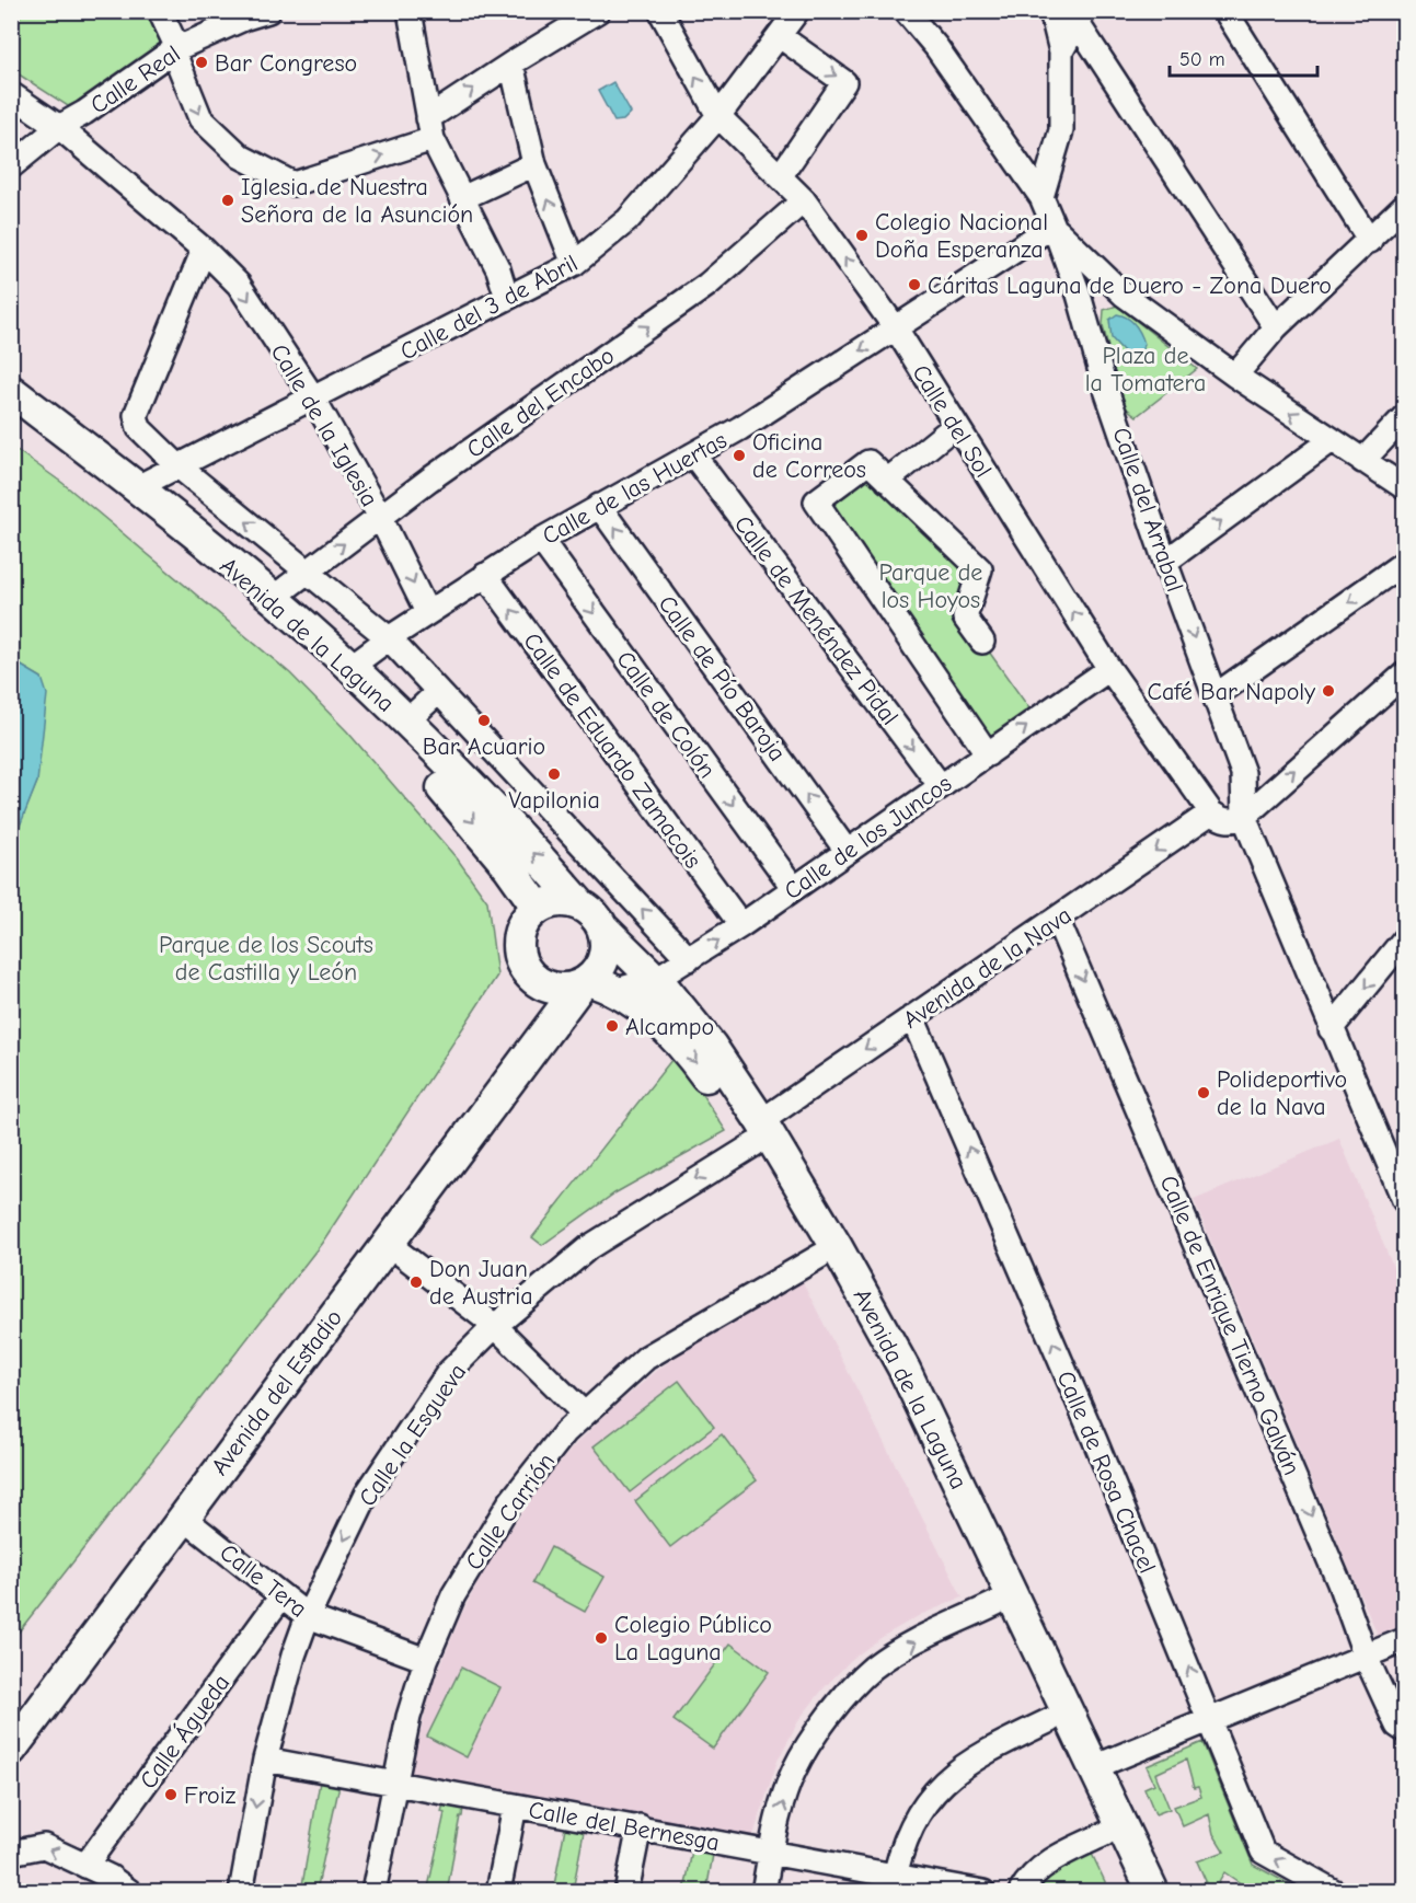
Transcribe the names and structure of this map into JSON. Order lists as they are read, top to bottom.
{
  "streets": {
    "street": [
      "Calle Real",
      "Calle del 3 de Abril",
      "Calle del Encabo",
      "Calle del Sol",
      "Calle de la Iglesia",
      "Calle de las Huertas",
      "Calle del Arrabal",
      "Calle de Menéndez Pidal",
      "Avenida de la Laguna",
      "Calle de Pío Baroja",
      "Calle de Colón",
      "Calle de Eduardo Zamacois",
      "Calle de los Juncos",
      "Avenida de la Nava",
      "Calle de Enrique Tierno Galván",
      "Avenida del Estadio",
      "Calle la Esgueva",
      "Calle de Rosa Chacel",
      "Calle Carrión",
      "Calle Tera",
      "Calle Águeda",
      "Calle del Bernesga"
    ]
  },
  "crossings": [
    ["Calle Real", "Calle de la Iglesia"],
    ["Calle del 3 de Abril", "Calle del Sol"],
    ["Calle del 3 de Abril", "Calle de la Iglesia"],
    ["Calle del 3 de Abril", "Avenida de la Laguna"],
    ["Calle del Encabo", "Calle del Sol"],
    ["Calle del Encabo", "Calle de la Iglesia"],
    ["Calle del Encabo", "Avenida de la Laguna"],
    ["Calle del Sol", "Calle de las Huertas"],
    ["Calle del Sol", "Calle de los Juncos"],
    ["Calle del Sol", "Avenida de la Nava"],
    ["Calle de la Iglesia", "Calle de las Huertas"],
    ["Calle de la Iglesia", "Avenida de la Laguna"],
    ["Calle de las Huertas", "Calle del Arrabal"],
    ["Calle de las Huertas", "Calle de Menéndez Pidal"],
    ["Calle de las Huertas", "Avenida de la Laguna"],
    ["Calle de las Huertas", "Calle de Pío Baroja"],
    ["Calle de las Huertas", "Calle de Colón"],
    ["Calle de las Huertas", "Calle de Eduardo Zamacois"],
    ["Calle de Menéndez Pidal", "Calle de los Juncos"],
    ["Avenida de la Laguna", "Calle de los Juncos"],
    ["Avenida de la Laguna", "Avenida de la Nava"],
    ["Avenida de la Laguna", "Avenida del Estadio"],
    ["Avenida de la Laguna", "Calle la Esgueva"],
    ["Avenida de la Laguna", "Calle Carrión"],
    ["Calle de Pío Baroja", "Calle de los Juncos"],
    ["Calle de Colón", "Calle de los Juncos"],
    ["Calle de Eduardo Zamacois", "Calle de los Juncos"],
    ["Calle de los Juncos", "Avenida del Estadio"],
    ["Avenida de la Nava", "Calle de Enrique Tierno Galván"],
    ["Avenida de la Nava", "Calle la Esgueva"],
    ["Avenida de la Nava", "Calle de Rosa Chacel"],
    ["Avenida del Estadio", "Calle Tera"],
    ["Calle la Esgueva", "Calle Tera"],
    ["Calle la Esgueva", "Calle del Bernesga"],
    ["Calle Carrión", "Calle Tera"],
    ["Calle Carrión", "Calle del Bernesga"],
    ["Calle Tera", "Calle Águeda"]
  ],
  "one_way": [
    "Calle del Encabo",
    "Calle del Sol",
    "Calle de la Iglesia",
    "Calle de Menéndez Pidal",
    "Calle de Pío Baroja",
    "Calle de Colón",
    "Calle de Eduardo Zamacois",
    "Avenida de la Nava",
    "Calle de Enrique Tierno Galván",
    "Calle la Esgueva",
    "Calle de Rosa Chacel"
  ],
  "parks": ["Plaza de la Tomatera", "Parque de los Hoyos", "Parque de los Scouts de Castilla y León"],
  "places": [
    "Bar Congreso",
    "Iglesia de Nuestra Señora de la Asunción",
    "Colegio Nacional Doña Esperanza",
    "Cáritas Laguna de Duero - Zona Duero",
    "Oficina de Correos",
    "Café Bar Napoly",
    "Bar Acuario",
    "Vapilonia",
    "Alcampo",
    "Polideportivo de la Nava",
    "Don Juan de Austria",
    "Colegio Público La Laguna",
    "Froiz"
  ],
  "scale_bar": "50 m"
}
